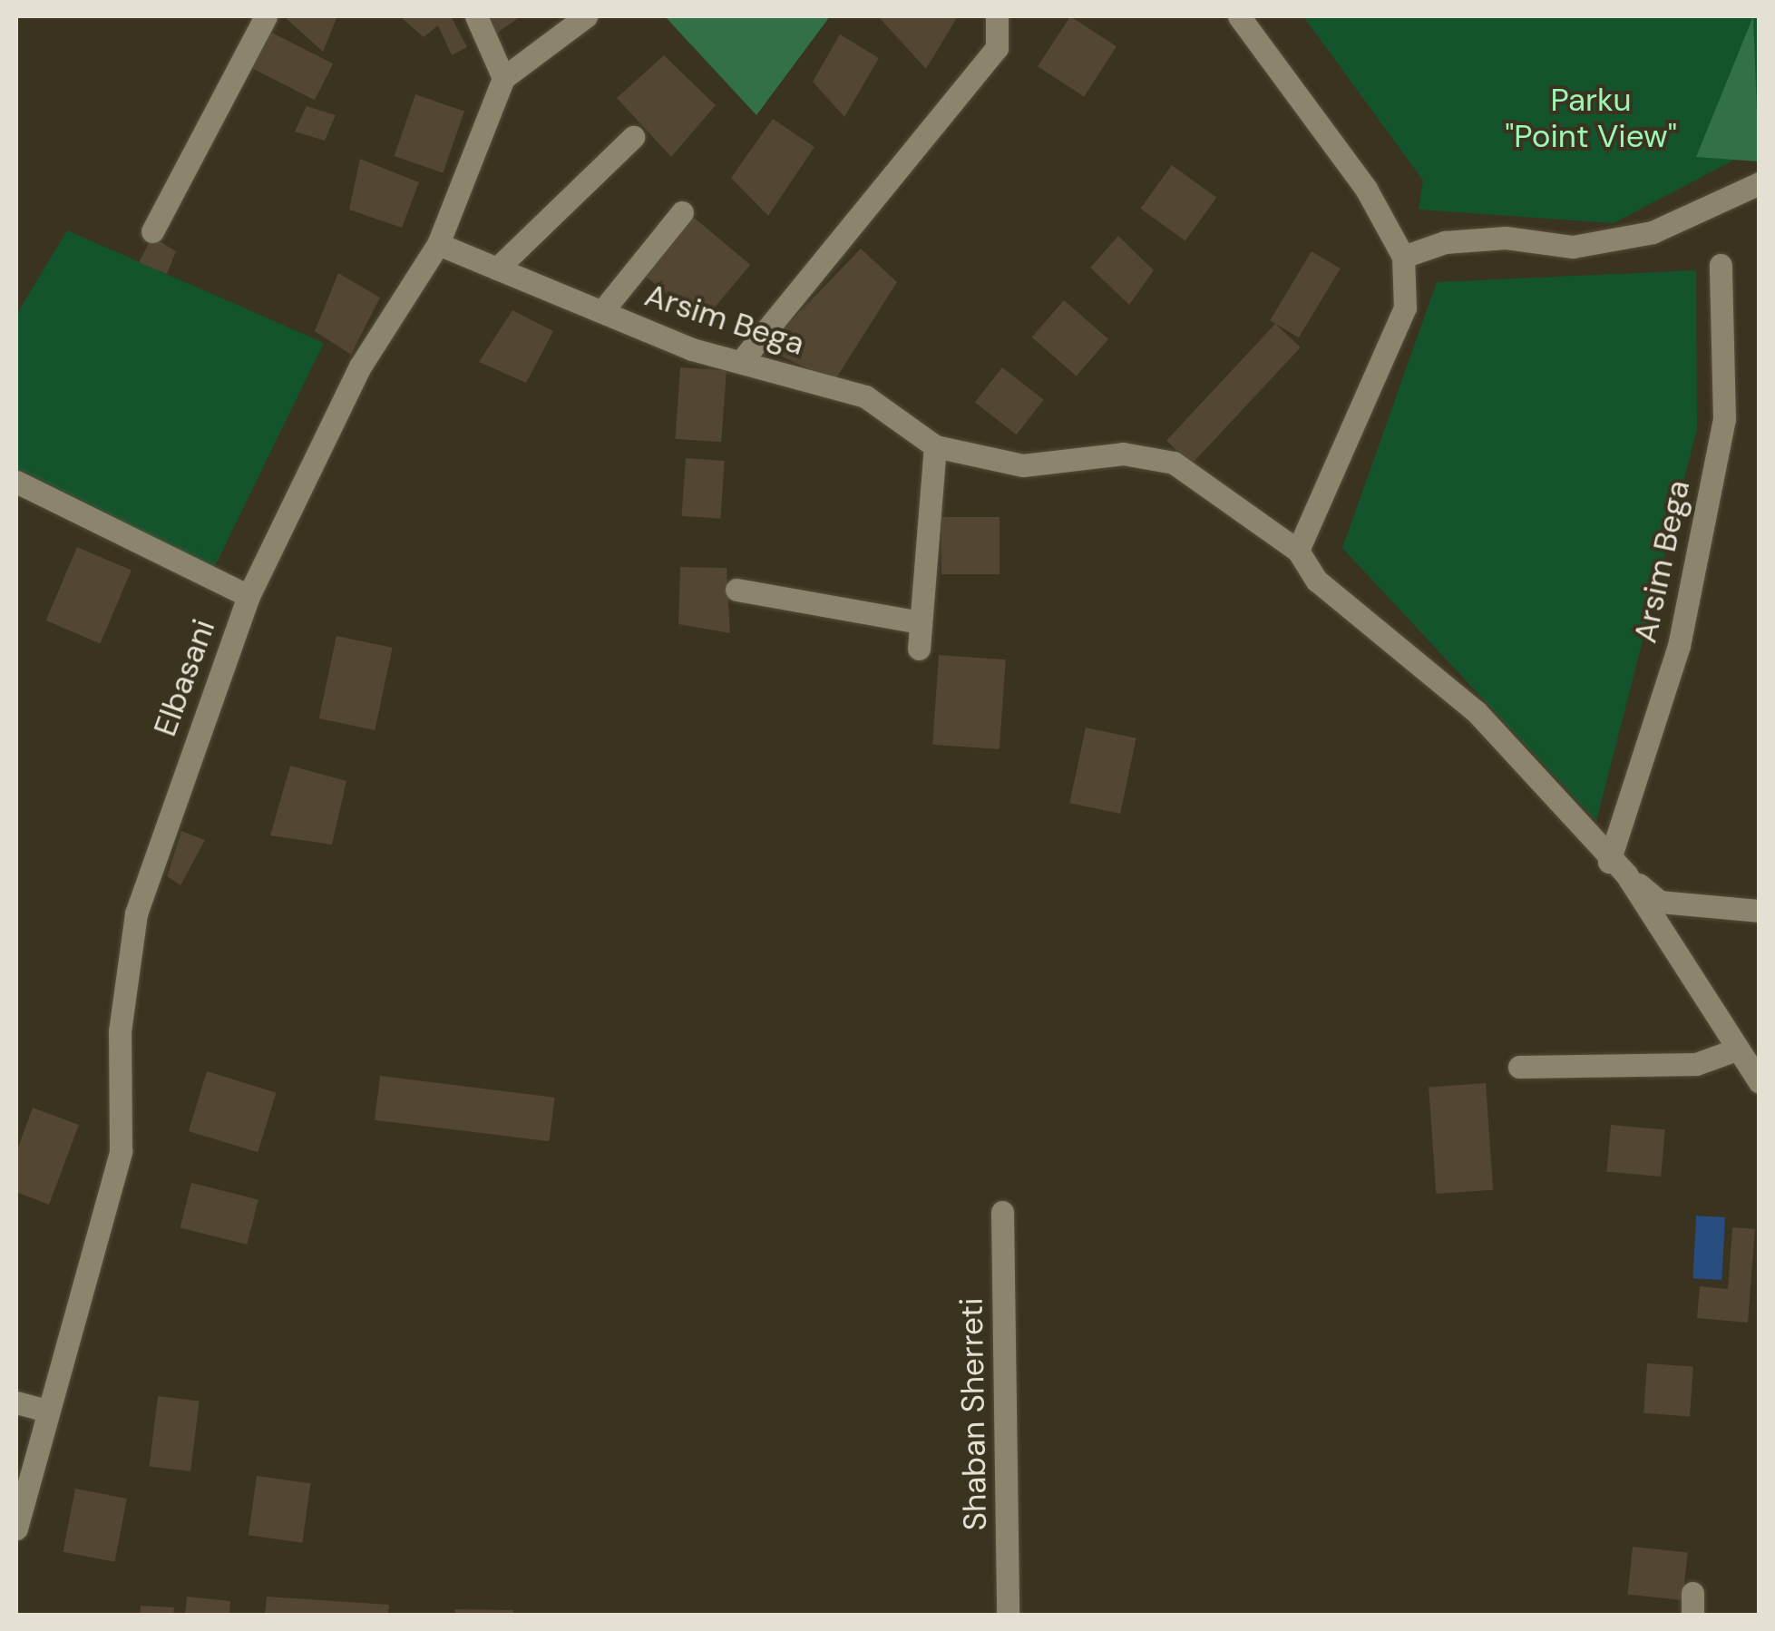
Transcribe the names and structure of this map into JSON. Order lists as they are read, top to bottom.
{
  "streets": {
    "street": ["Arsim Bega", "Elbasani", "Shaban Sherreti"]
  },
  "crossings": [
    ["Arsim Bega", "Elbasani"]
  ],
  "parks": ["Parku \"Point View\""]
}
